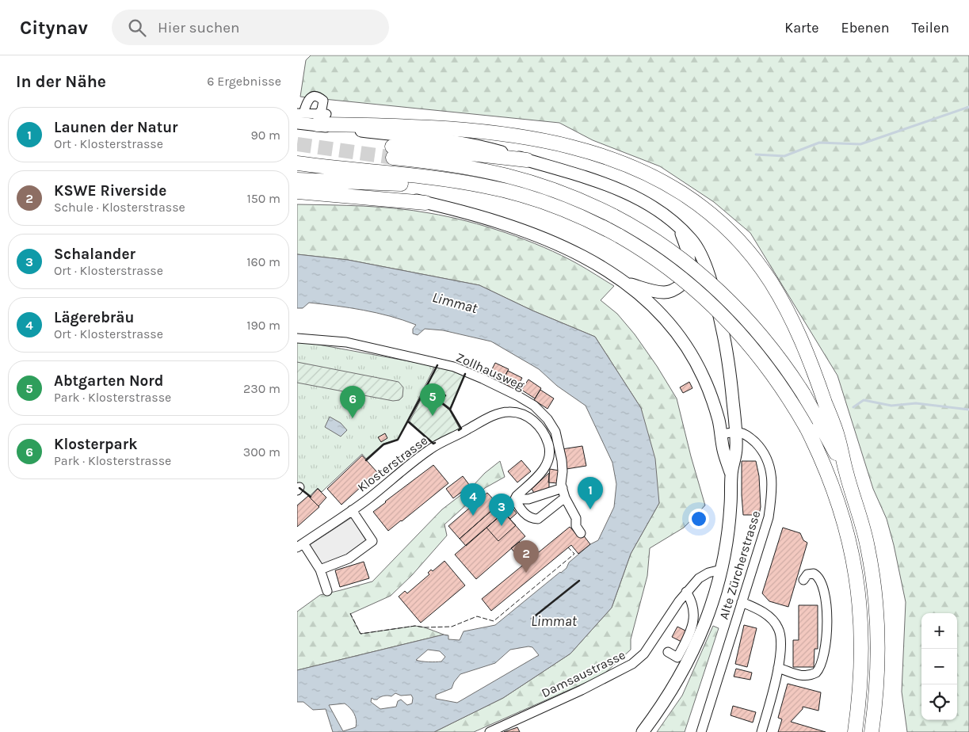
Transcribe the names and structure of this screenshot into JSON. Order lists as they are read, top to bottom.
{
  "streets": {
    "street": [
      "Zollhausweg",
      "Klosterstrasse",
      "Alte Zürcherstrasse",
      "Damsaustrasse"
    ]
  },
  "water": ["Limmat"],
  "page": {
    "header": "Citynav",
    "search": "Hier suchen",
    "nav": ["Karte", "Ebenen", "Teilen"],
    "heading": ["In der Nähe", "6 Ergebnisse"],
    "list": [
      {
        "mark": "1",
        "name": "Launen der Natur",
        "note": "Ort · Klosterstrasse",
        "value": "90 m"
      },
      {
        "mark": "2",
        "name": "KSWE Riverside",
        "note": "Schule · Klosterstrasse",
        "value": "150 m"
      },
      {
        "mark": "3",
        "name": "Schalander",
        "note": "Ort · Klosterstrasse",
        "value": "160 m"
      },
      {
        "mark": "4",
        "name": "Lägerebräu",
        "note": "Ort · Klosterstrasse",
        "value": "190 m"
      },
      {
        "mark": "5",
        "name": "Abtgarten Nord",
        "note": "Park · Klosterstrasse",
        "value": "230 m"
      },
      {
        "mark": "6",
        "name": "Klosterpark",
        "note": "Park · Klosterstrasse",
        "value": "300 m"
      }
    ],
    "pins": [
      "5",
      "6",
      "1",
      "4",
      "3",
      "2"
    ],
    "map_buttons": ["+", "−"]
  }
}
